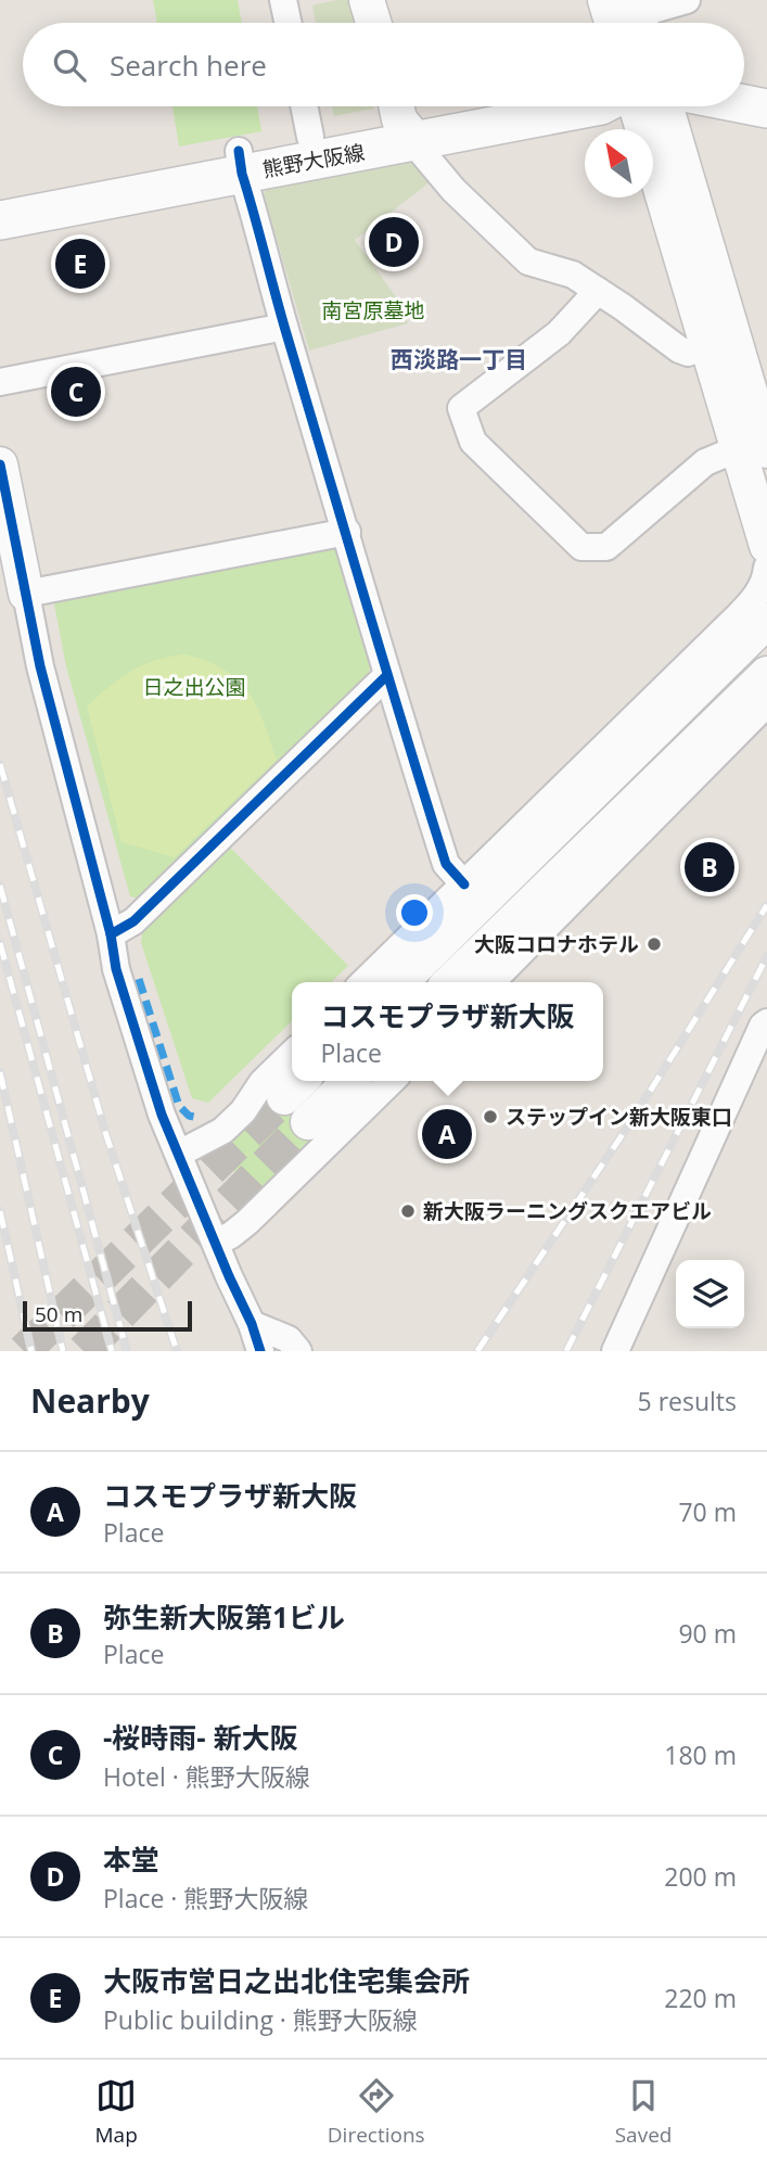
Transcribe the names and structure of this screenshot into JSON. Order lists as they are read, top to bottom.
{
  "streets": {
    "main road": ["熊野大阪線"]
  },
  "districts": ["西淡路一丁目"],
  "parks": ["南宮原墓地", "日之出公園"],
  "places": ["大阪コロナホテル", "ステップイン新大阪東口", "新大阪ラーニングスクエアビル"],
  "scale_bar": "50 m",
  "north": "top left",
  "page": {
    "search": "Search here",
    "pins": [
      "D",
      "E",
      "C",
      "B",
      "A"
    ],
    "popup": ["コスモプラザ新大阪", "Place"],
    "scale": "50 m",
    "heading": ["Nearby", "5 results"],
    "list": [
      {
        "mark": "A",
        "name": "コスモプラザ新大阪",
        "note": "Place",
        "value": "70 m"
      },
      {
        "mark": "B",
        "name": "弥生新大阪第1ビル",
        "note": "Place",
        "value": "90 m"
      },
      {
        "mark": "C",
        "name": "-桜時雨- 新大阪",
        "note": "Hotel · 熊野大阪線",
        "value": "180 m"
      },
      {
        "mark": "D",
        "name": "本堂",
        "note": "Place · 熊野大阪線",
        "value": "200 m"
      },
      {
        "mark": "E",
        "name": "大阪市営日之出北住宅集会所",
        "note": "Public building · 熊野大阪線",
        "value": "220 m"
      }
    ],
    "nav": ["Map", "Directions", "Saved"]
  }
}
